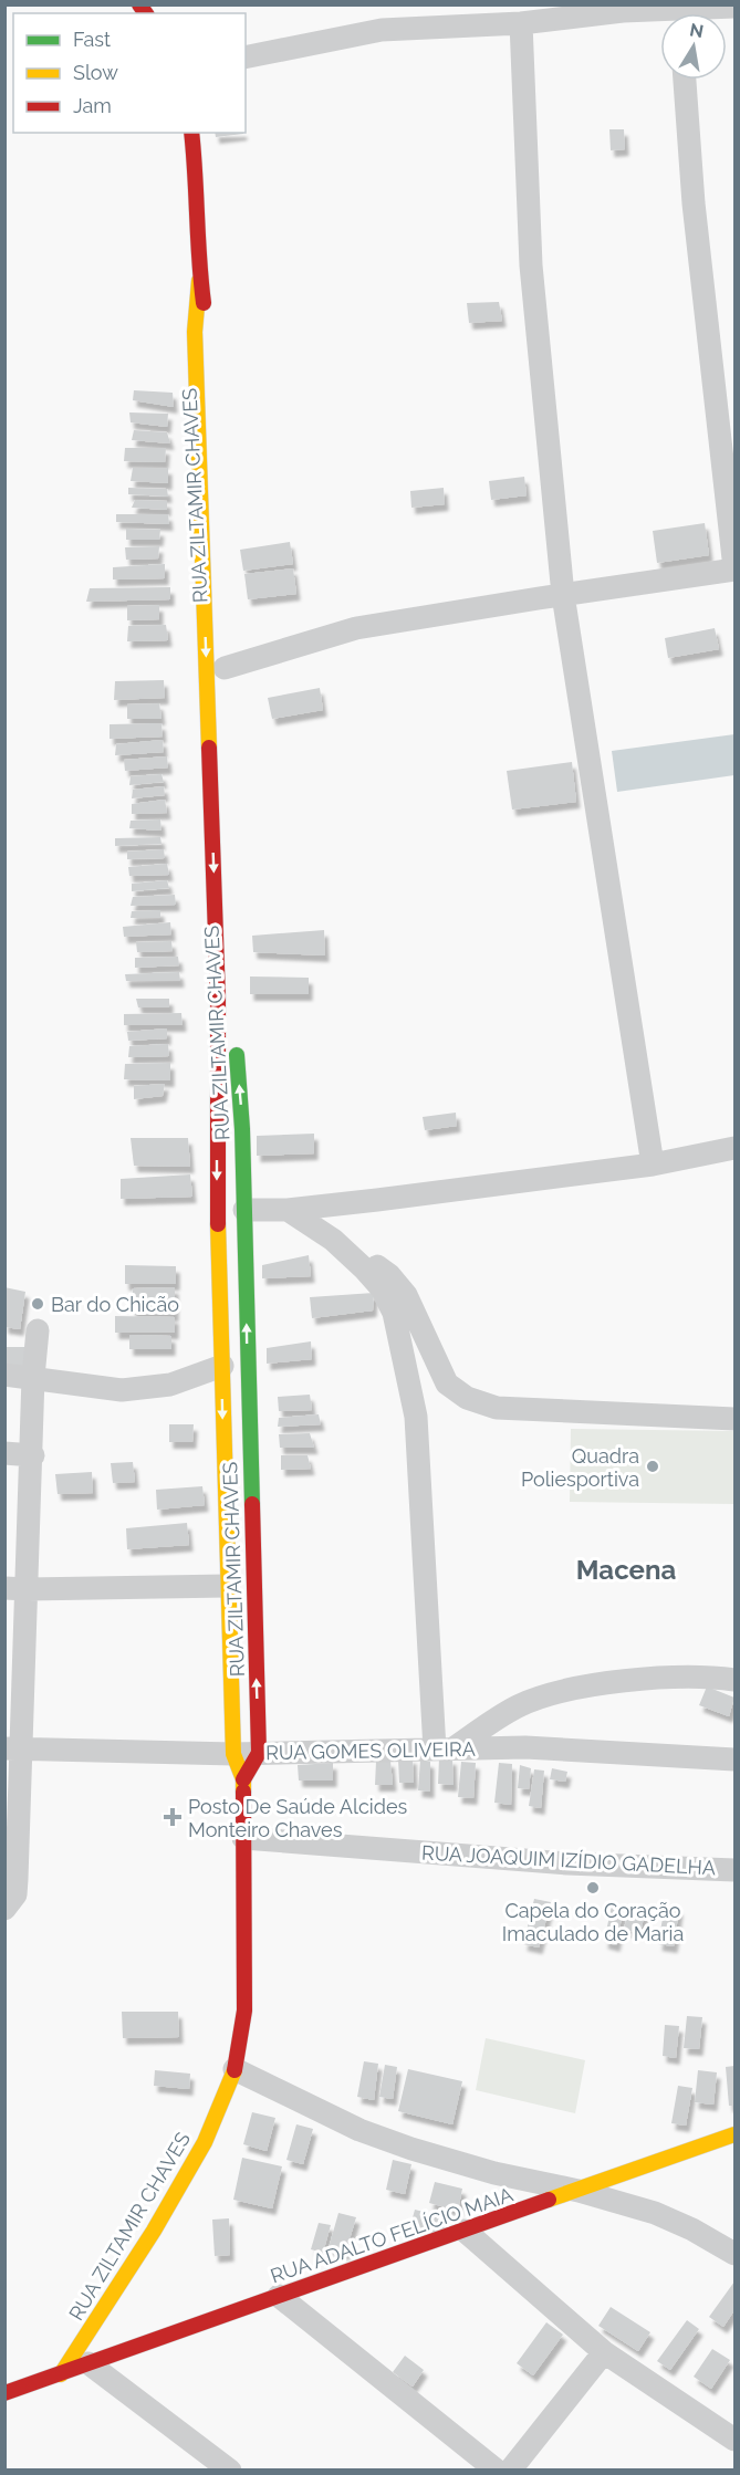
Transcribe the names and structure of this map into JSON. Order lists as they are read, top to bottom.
{
  "streets": {
    "street": [
      "RUA ZILTAMIR CHAVES",
      "RUA GOMES OLIVEIRA",
      "RUA JOAQUIM IZÍDIO GADELHA",
      "RUA ADALTO FELÍCIO MAIA"
    ]
  },
  "crossings": [
    ["RUA ZILTAMIR CHAVES", "RUA GOMES OLIVEIRA"],
    ["RUA ZILTAMIR CHAVES", "RUA JOAQUIM IZÍDIO GADELHA"],
    ["RUA ZILTAMIR CHAVES", "RUA ADALTO FELÍCIO MAIA"]
  ],
  "districts": ["Macena"],
  "places": {
    "other": ["Bar do Chicão", "Quadra Poliesportiva", "Capela do Coração Imaculado de Maria"],
    "health": ["Posto De Saúde Alcides Monteiro Chaves"]
  },
  "legend": ["Fast", "Slow", "Jam"],
  "north": "top"
}
